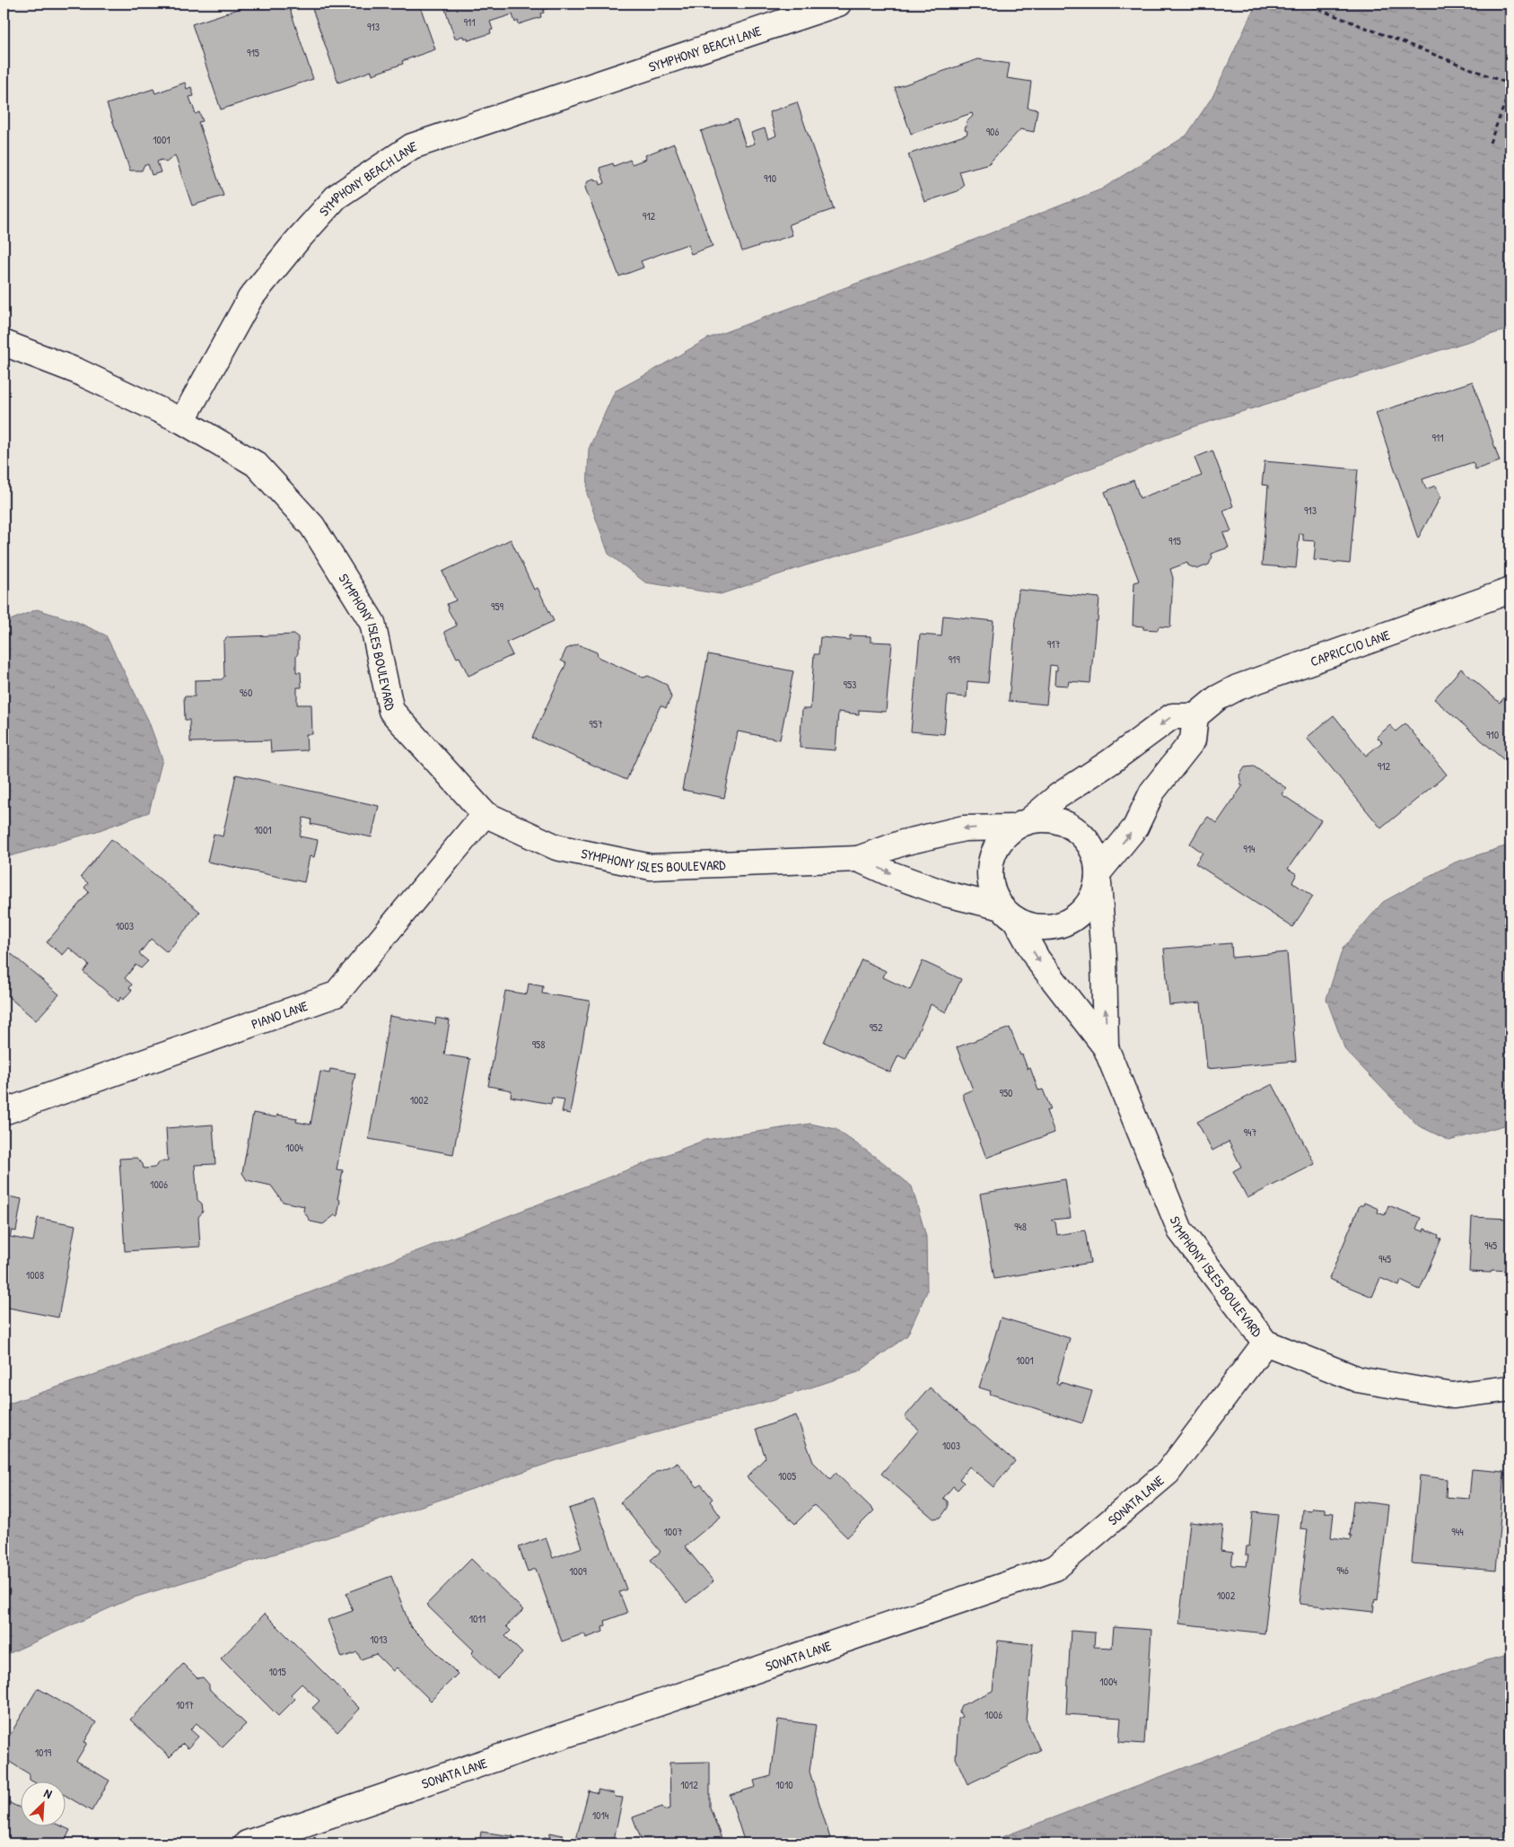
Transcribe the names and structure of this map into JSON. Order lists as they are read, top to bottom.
{
  "streets": {
    "street": [
      "SYMPHONY BEACH LANE",
      "SYMPHONY ISLES BOULEVARD",
      "CAPRICCIO LANE",
      "PIANO LANE",
      "SONATA LANE"
    ]
  },
  "crossings": [
    ["SYMPHONY BEACH LANE", "SYMPHONY ISLES BOULEVARD"],
    ["SYMPHONY ISLES BOULEVARD", "PIANO LANE"],
    ["SYMPHONY ISLES BOULEVARD", "SONATA LANE"]
  ],
  "house_numbers": [
    "911",
    "913",
    "915",
    "906",
    "1001",
    "910",
    "912",
    "911",
    "913",
    "915",
    "959",
    "917",
    "919",
    "953",
    "960",
    "957",
    "910",
    "912",
    "1001",
    "914",
    "1003",
    "952",
    "958",
    "950",
    "1002",
    "947",
    "1004",
    "1006",
    "948",
    "945",
    "945",
    "1008",
    "1001",
    "1003",
    "1005",
    "1007",
    "944",
    "946",
    "1009",
    "1002",
    "1011",
    "1013",
    "1015",
    "1004",
    "1017",
    "1006",
    "1019",
    "1012",
    "1010",
    "1014"
  ],
  "north": "top right"
}
